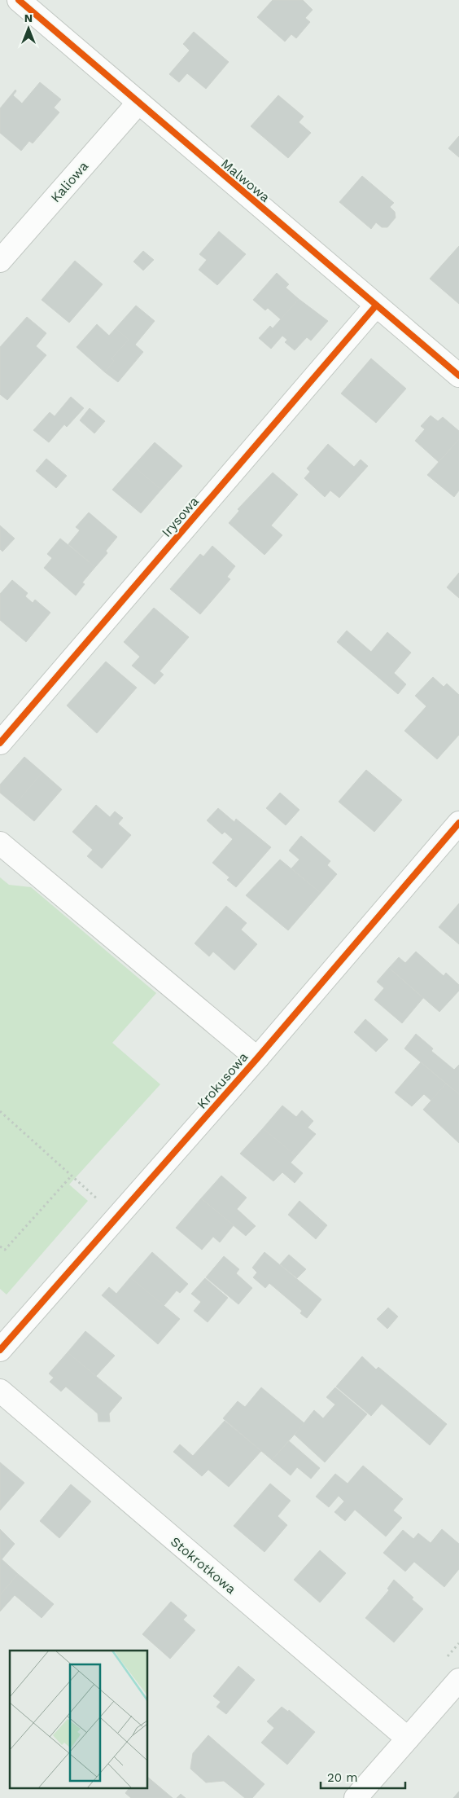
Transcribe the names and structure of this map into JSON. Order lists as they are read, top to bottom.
{
  "streets": {
    "street": [
      "Malwowa",
      "Kaliowa",
      "Irysowa",
      "Krokusowa",
      "Stokrotkowa"
    ]
  },
  "crossings": [
    ["Malwowa", "Kaliowa"],
    ["Malwowa", "Irysowa"]
  ],
  "scale_bar": "20 m",
  "north": "top"
}
